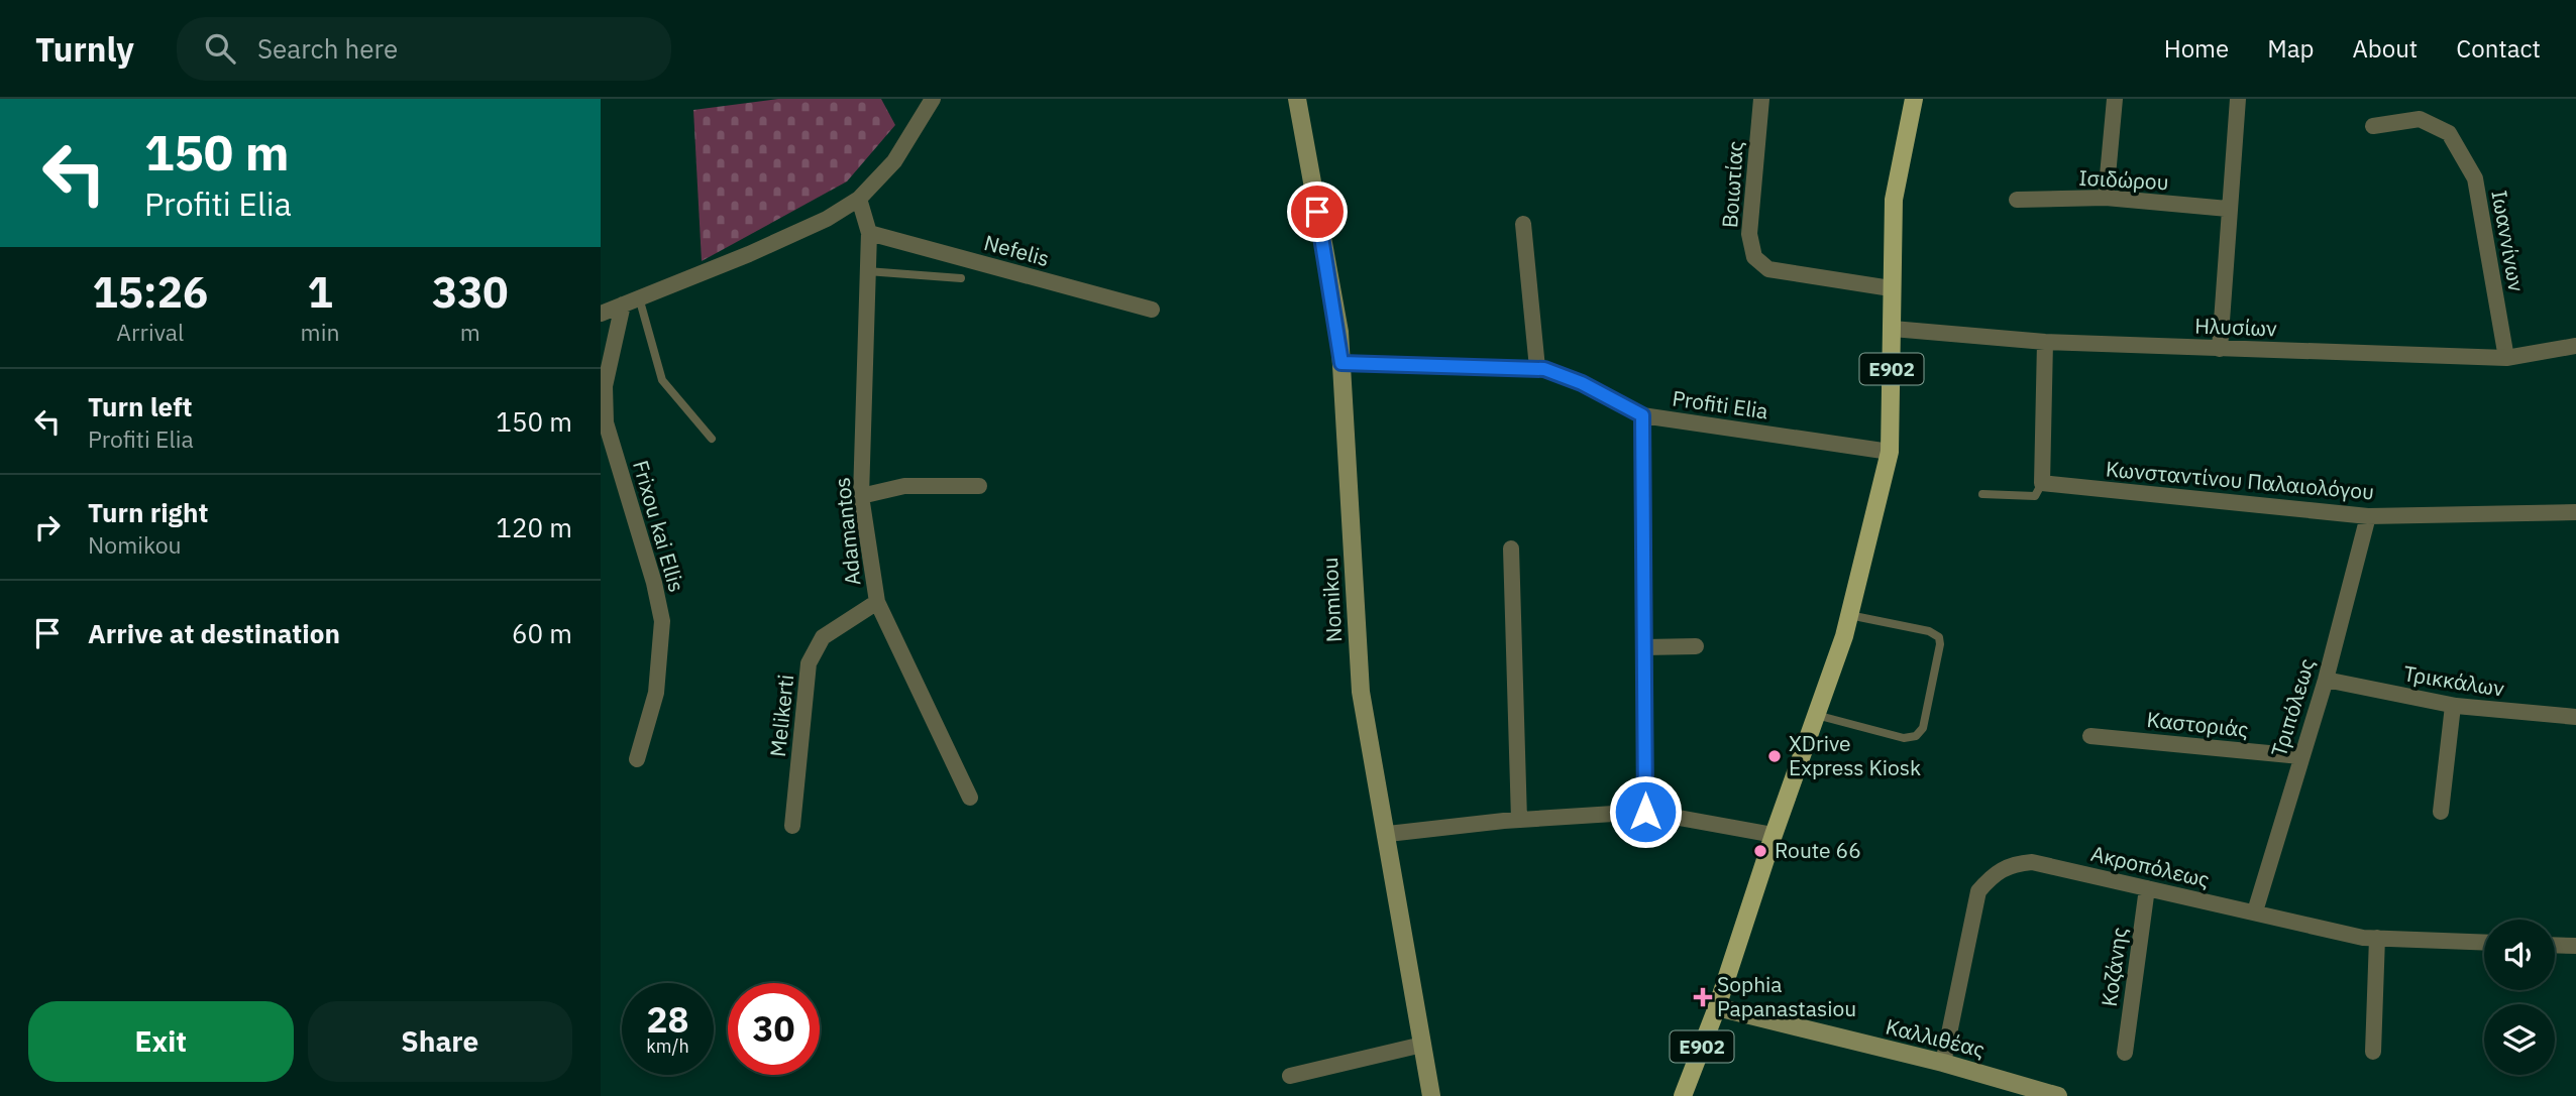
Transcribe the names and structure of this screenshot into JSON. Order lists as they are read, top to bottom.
{
  "streets": {
    "main road": ["E902"],
    "street": [
      "Ισιδώρου",
      "Βοιωτίας",
      "Ιωαννίνων",
      "Nefelis",
      "Ηλυσίων",
      "Profiti Elia",
      "Κωνσταντίνου Παλαιολόγου",
      "Frixou kai Ellis",
      "Adamantos",
      "Nomikou",
      "Τρικκάλων",
      "Τριπόλεως",
      "Melikerti",
      "Καστοριάς",
      "Ακροπόλεως",
      "Κοζάνης",
      "Καλλιθέας"
    ]
  },
  "crossings": [
    ["Βοιωτίας", "E902"],
    ["Ιωαννίνων", "Ηλυσίων"],
    ["Nefelis", "Adamantos"],
    ["Ηλυσίων", "E902"],
    ["E902", "Profiti Elia"],
    ["E902", "Καλλιθέας"],
    ["Profiti Elia", "Nomikou"],
    ["Κωνσταντίνου Παλαιολόγου", "Τριπόλεως"],
    ["Adamantos", "Melikerti"],
    ["Τρικκάλων", "Τριπόλεως"],
    ["Τριπόλεως", "Καστοριάς"],
    ["Τριπόλεως", "Ακροπόλεως"],
    ["Ακροπόλεως", "Κοζάνης"],
    ["Ακροπόλεως", "Καλλιθέας"]
  ],
  "places": {
    "other": ["XDrive Express Kiosk", "Route 66"],
    "health": ["Sophia Papanastasiou"]
  },
  "page": {
    "header": "Turnly",
    "search": "Search here",
    "nav": [
      "Home",
      "Map",
      "About",
      "Contact"
    ],
    "turn": ["150 m", "Profiti Elia"],
    "eta": [
      "15:26",
      "Arrival",
      "1",
      "min",
      "330",
      "m"
    ],
    "list": [
      {
        "name": "Turn left",
        "note": "Profiti Elia",
        "value": "150 m"
      },
      {
        "name": "Turn right",
        "note": "Nomikou",
        "value": "120 m"
      },
      {
        "name": "Arrive at destination",
        "value": "60 m"
      }
    ],
    "speed": "28 km/h",
    "limit": "30",
    "buttons": ["Exit", "Share"]
  }
}
